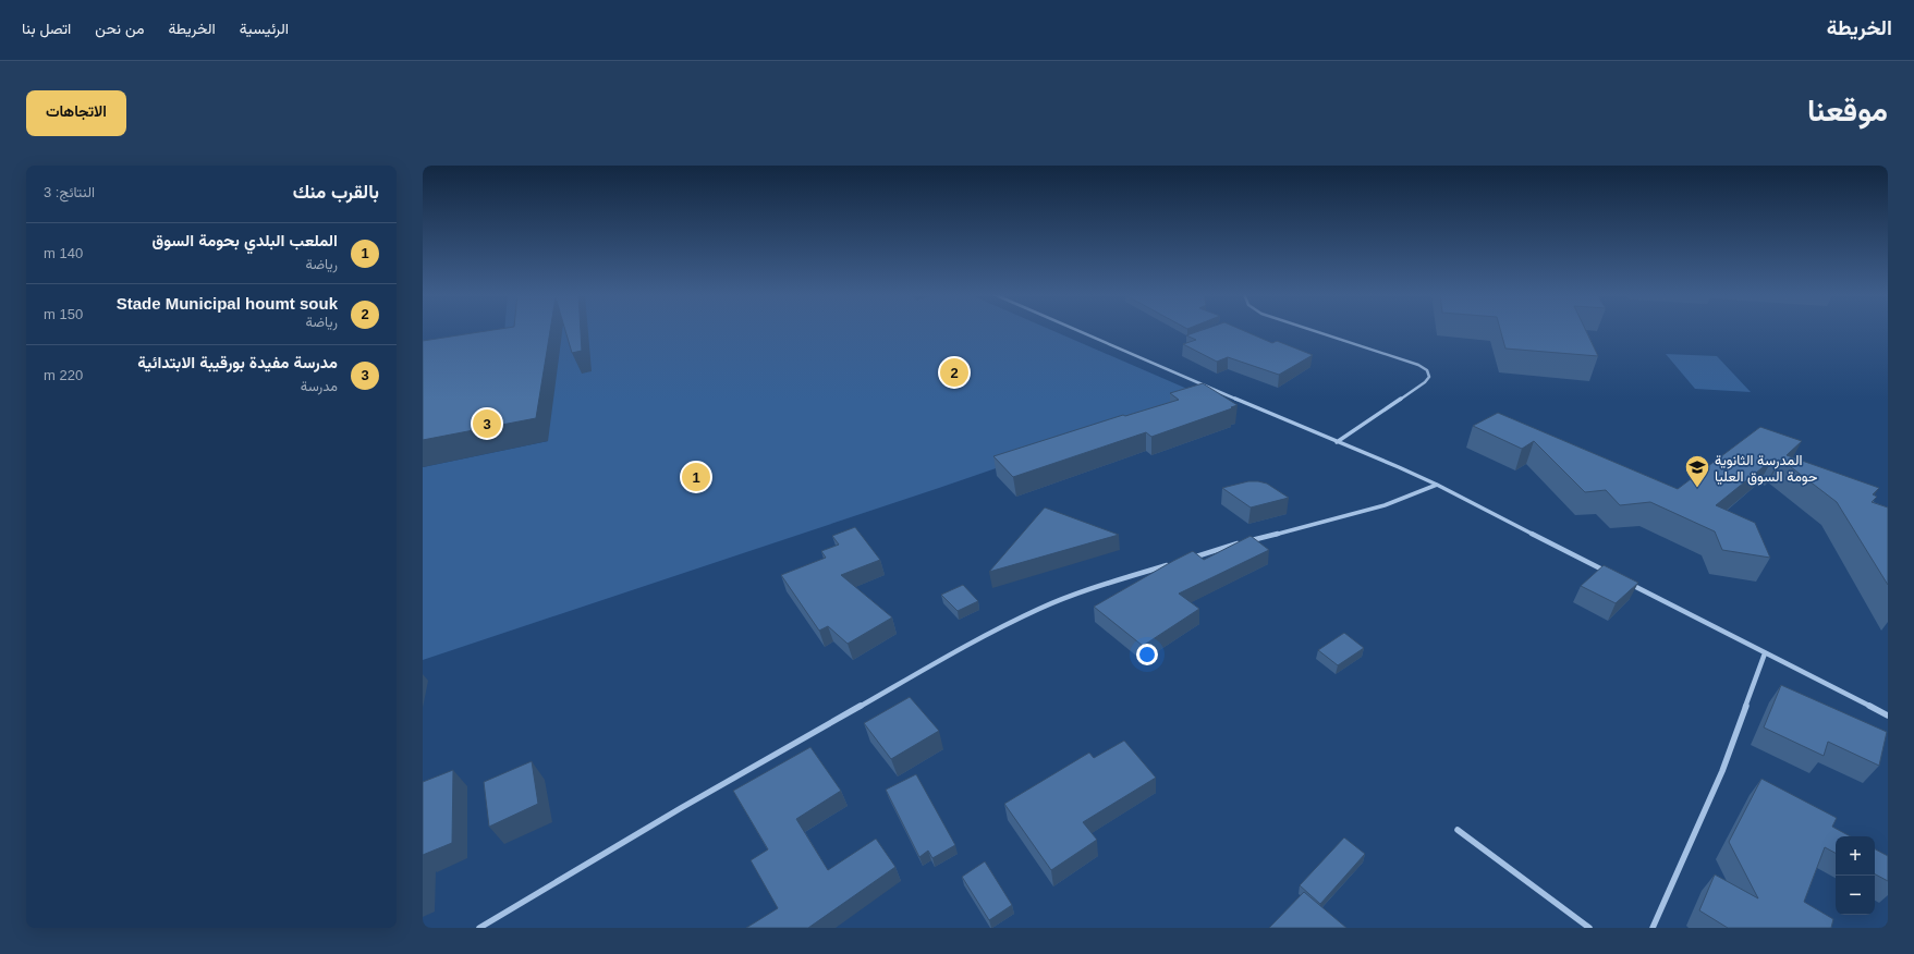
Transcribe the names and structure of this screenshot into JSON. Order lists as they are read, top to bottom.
{
  "places": {
    "school or university": ["المدرسة الثانوية حومة السوق العليا"]
  },
  "page": {
    "header": "الخريطة",
    "nav": [
      "الرئيسية",
      "الخريطة",
      "من نحن",
      "اتصل بنا"
    ],
    "title": "موقعنا",
    "buttons": "الاتجاهات",
    "heading": ["بالقرب منك", "النتائج: 3"],
    "list": [
      {
        "mark": "1",
        "name": "الملعب البلدي بحومة السوق",
        "note": "رياضة",
        "value": "140 m"
      },
      {
        "mark": "2",
        "name": "Stade Municipal houmt souk",
        "note": "رياضة",
        "value": "150 m"
      },
      {
        "mark": "3",
        "name": "مدرسة مفيدة بورقيبة الابتدائية",
        "note": "مدرسة",
        "value": "220 m"
      }
    ],
    "pins": ["2", "3", "1"],
    "map_buttons": ["+", "−"]
  }
}
